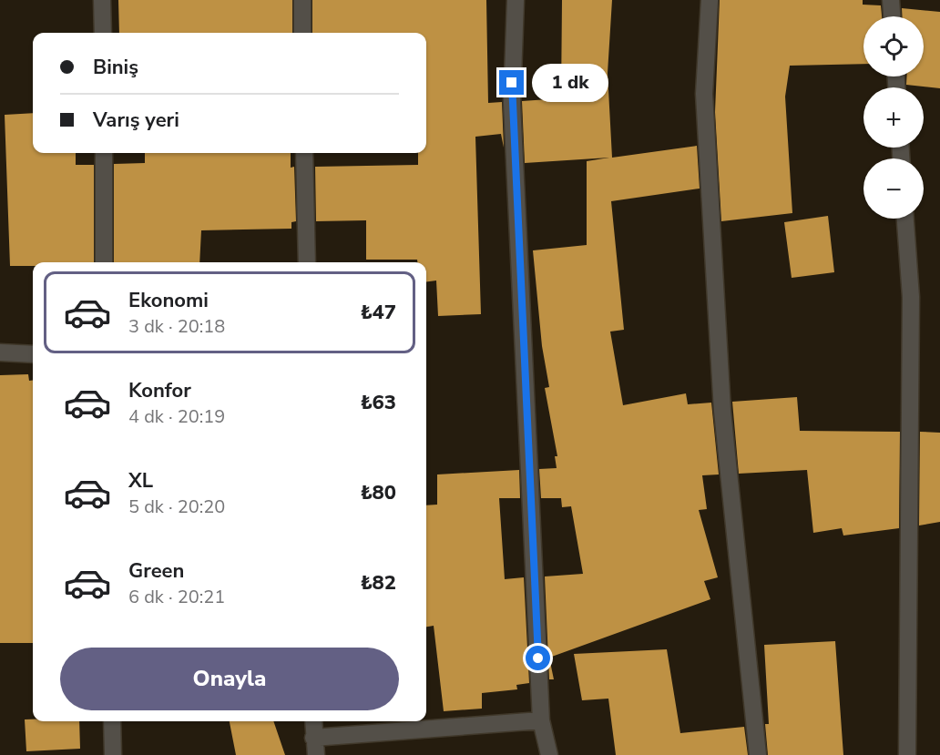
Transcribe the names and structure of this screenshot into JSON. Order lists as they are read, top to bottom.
{
  "page": {
    "map_buttons": ["+", "−"],
    "banner": ["Biniş", "Varış yeri"],
    "bubble": "1 dk",
    "list": [
      {
        "name": "Ekonomi",
        "note": "3 dk · 20:18",
        "value": "₺47"
      },
      {
        "name": "Konfor",
        "note": "4 dk · 20:19",
        "value": "₺63"
      },
      {
        "name": "XL",
        "note": "5 dk · 20:20",
        "value": "₺80"
      },
      {
        "name": "Green",
        "note": "6 dk · 20:21",
        "value": "₺82"
      }
    ],
    "buttons": "Onayla"
  }
}
